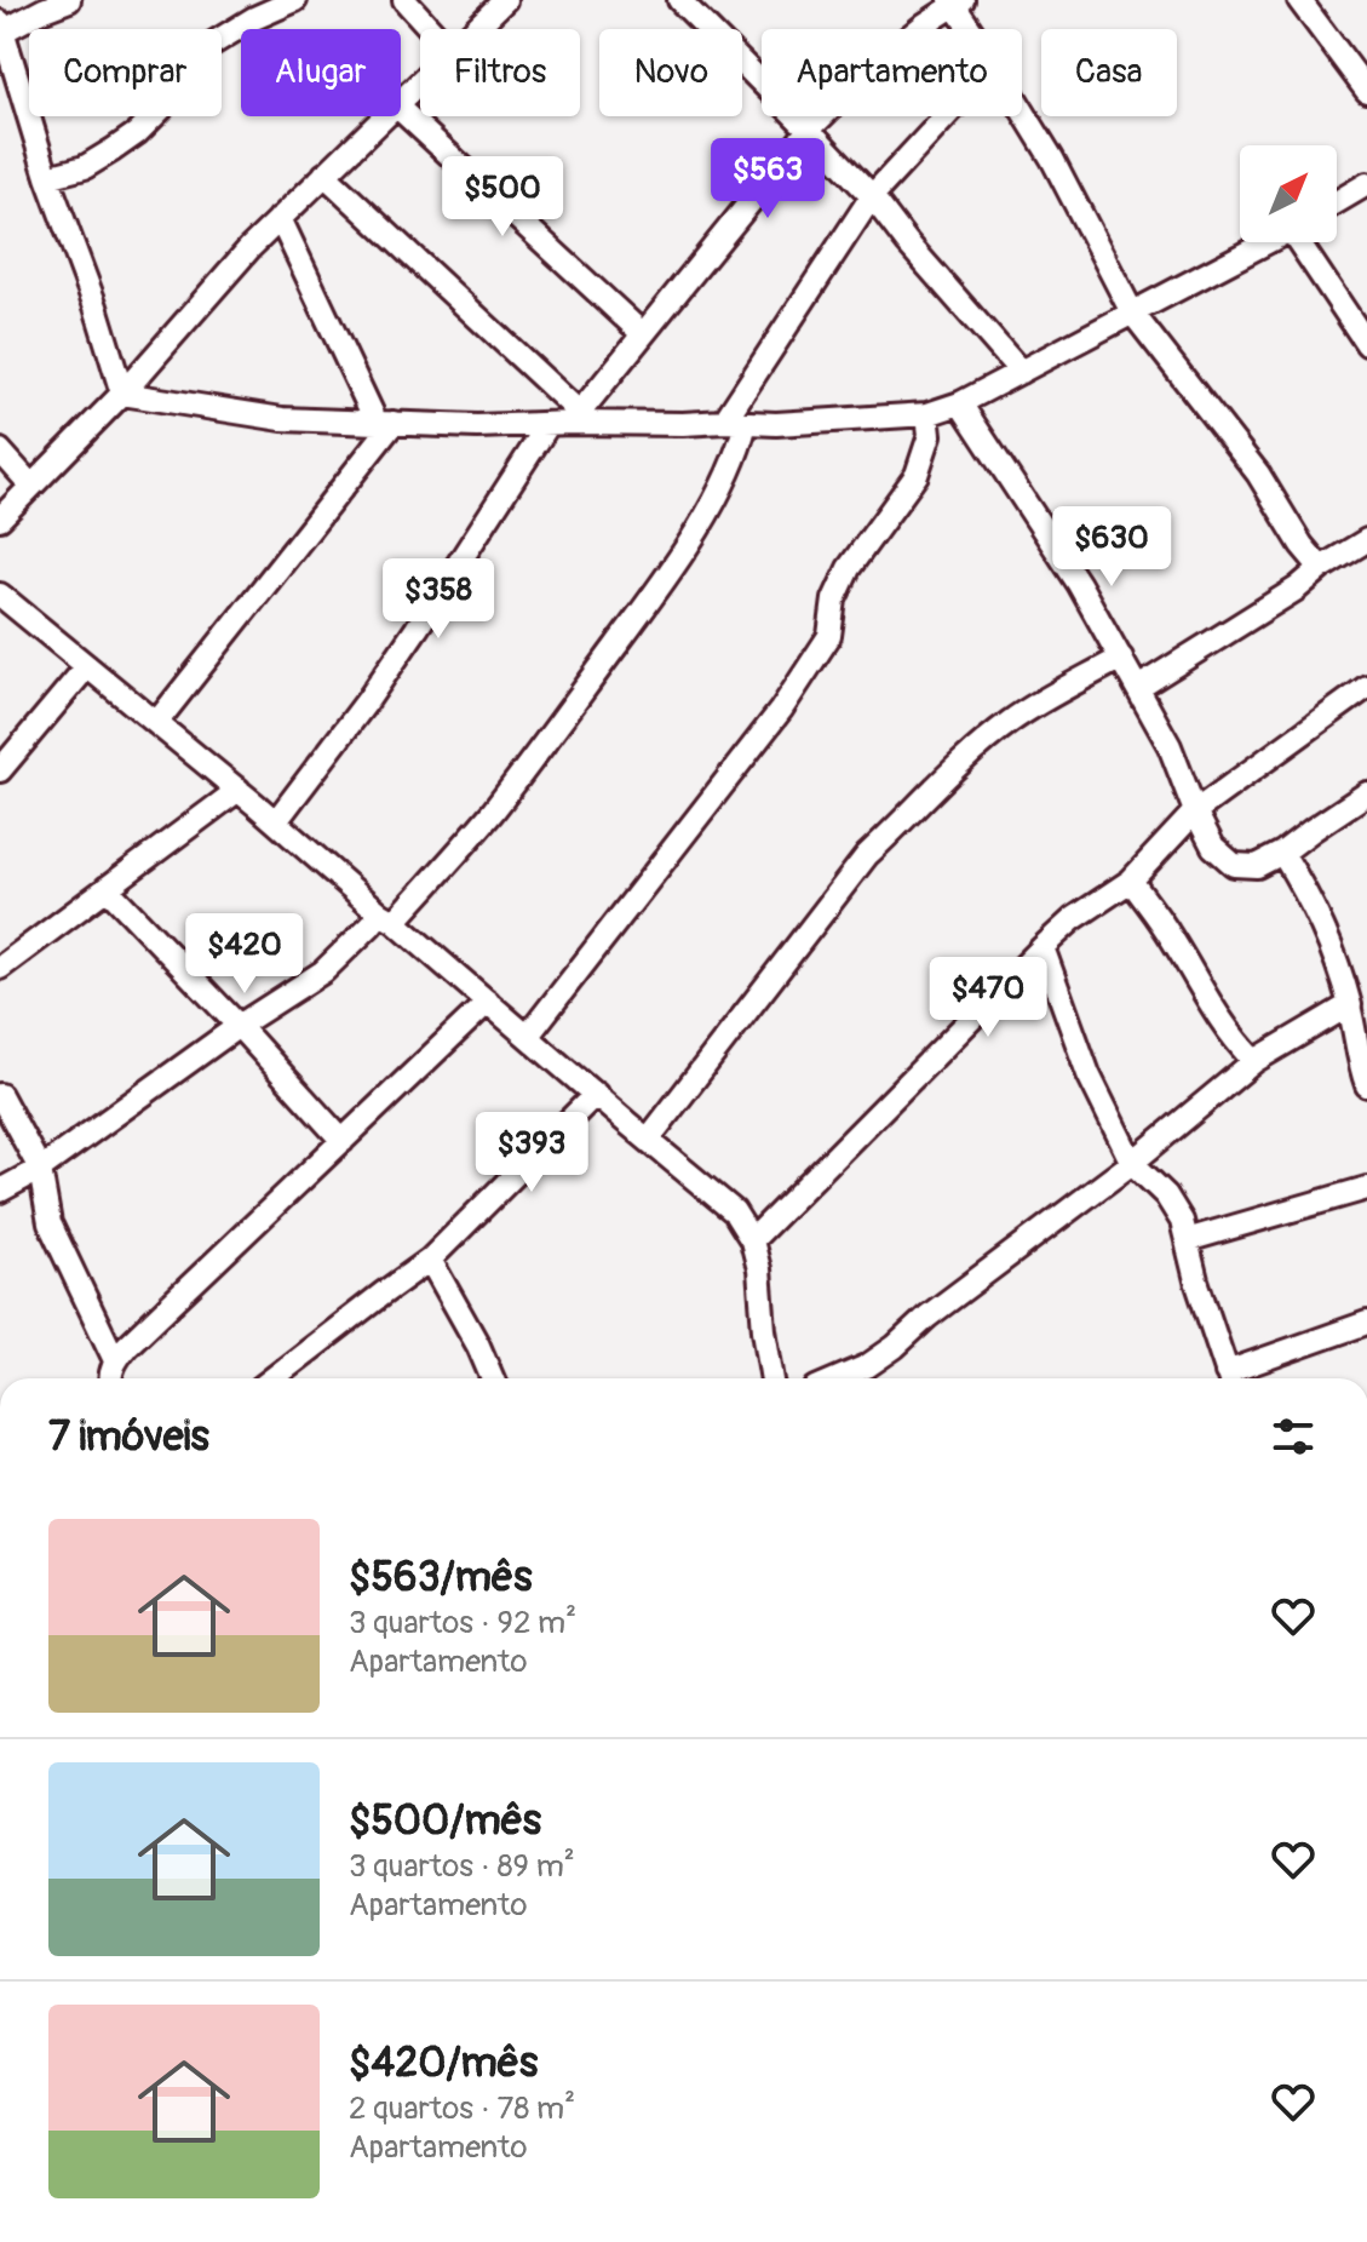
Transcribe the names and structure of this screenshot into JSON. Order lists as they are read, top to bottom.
{
  "north": "top right",
  "page": {
    "chip": [
      "Comprar",
      "Alugar",
      "Filtros",
      "Novo",
      "Apartamento",
      "Casa"
    ],
    "price": [
      "$563",
      "$500",
      "$630",
      "$358",
      "$420",
      "$470",
      "$393"
    ],
    "heading": "7 imóveis",
    "list": [
      {
        "name": "$563/mês",
        "note": "3 quartos · 92 m² · Apartamento"
      },
      {
        "name": "$500/mês",
        "note": "3 quartos · 89 m² · Apartamento"
      },
      {
        "name": "$420/mês",
        "note": "2 quartos · 78 m² · Apartamento"
      }
    ]
  }
}
